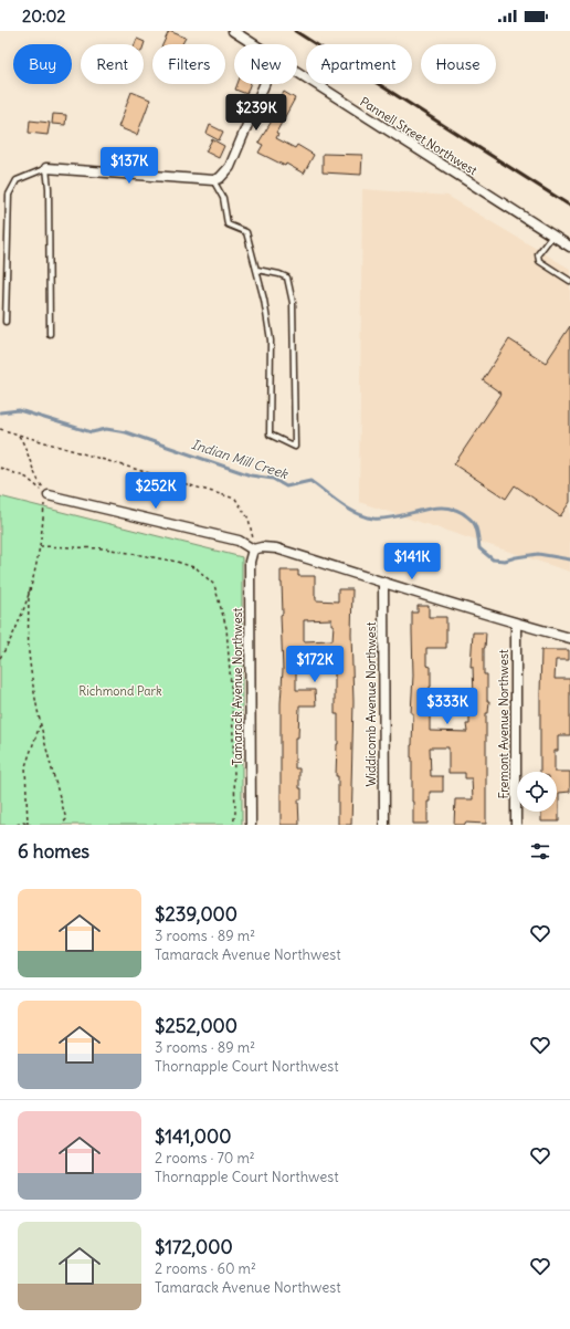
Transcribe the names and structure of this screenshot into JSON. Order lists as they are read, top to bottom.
{
  "streets": {
    "street": [
      "Pannell Street Northwest",
      "Tamarack Avenue Northwest",
      "Widdicomb Avenue Northwest",
      "Fremont Avenue Northwest"
    ]
  },
  "water": ["Indian Mill Creek"],
  "parks": ["Richmond Park"],
  "page": {
    "status": "20:02",
    "chip": [
      "Buy",
      "Rent",
      "Filters",
      "New",
      "Apartment",
      "House"
    ],
    "price": [
      "$239K",
      "$137K",
      "$252K",
      "$141K",
      "$172K",
      "$333K"
    ],
    "heading": "6 homes",
    "list": [
      {
        "name": "$239,000",
        "note": "3 rooms · 89 m² · Tamarack Avenue Northwest"
      },
      {
        "name": "$252,000",
        "note": "3 rooms · 89 m² · Thornapple Court Northwest"
      },
      {
        "name": "$141,000",
        "note": "2 rooms · 70 m² · Thornapple Court Northwest"
      },
      {
        "name": "$172,000",
        "note": "2 rooms · 60 m² · Tamarack Avenue Northwest"
      }
    ]
  }
}
